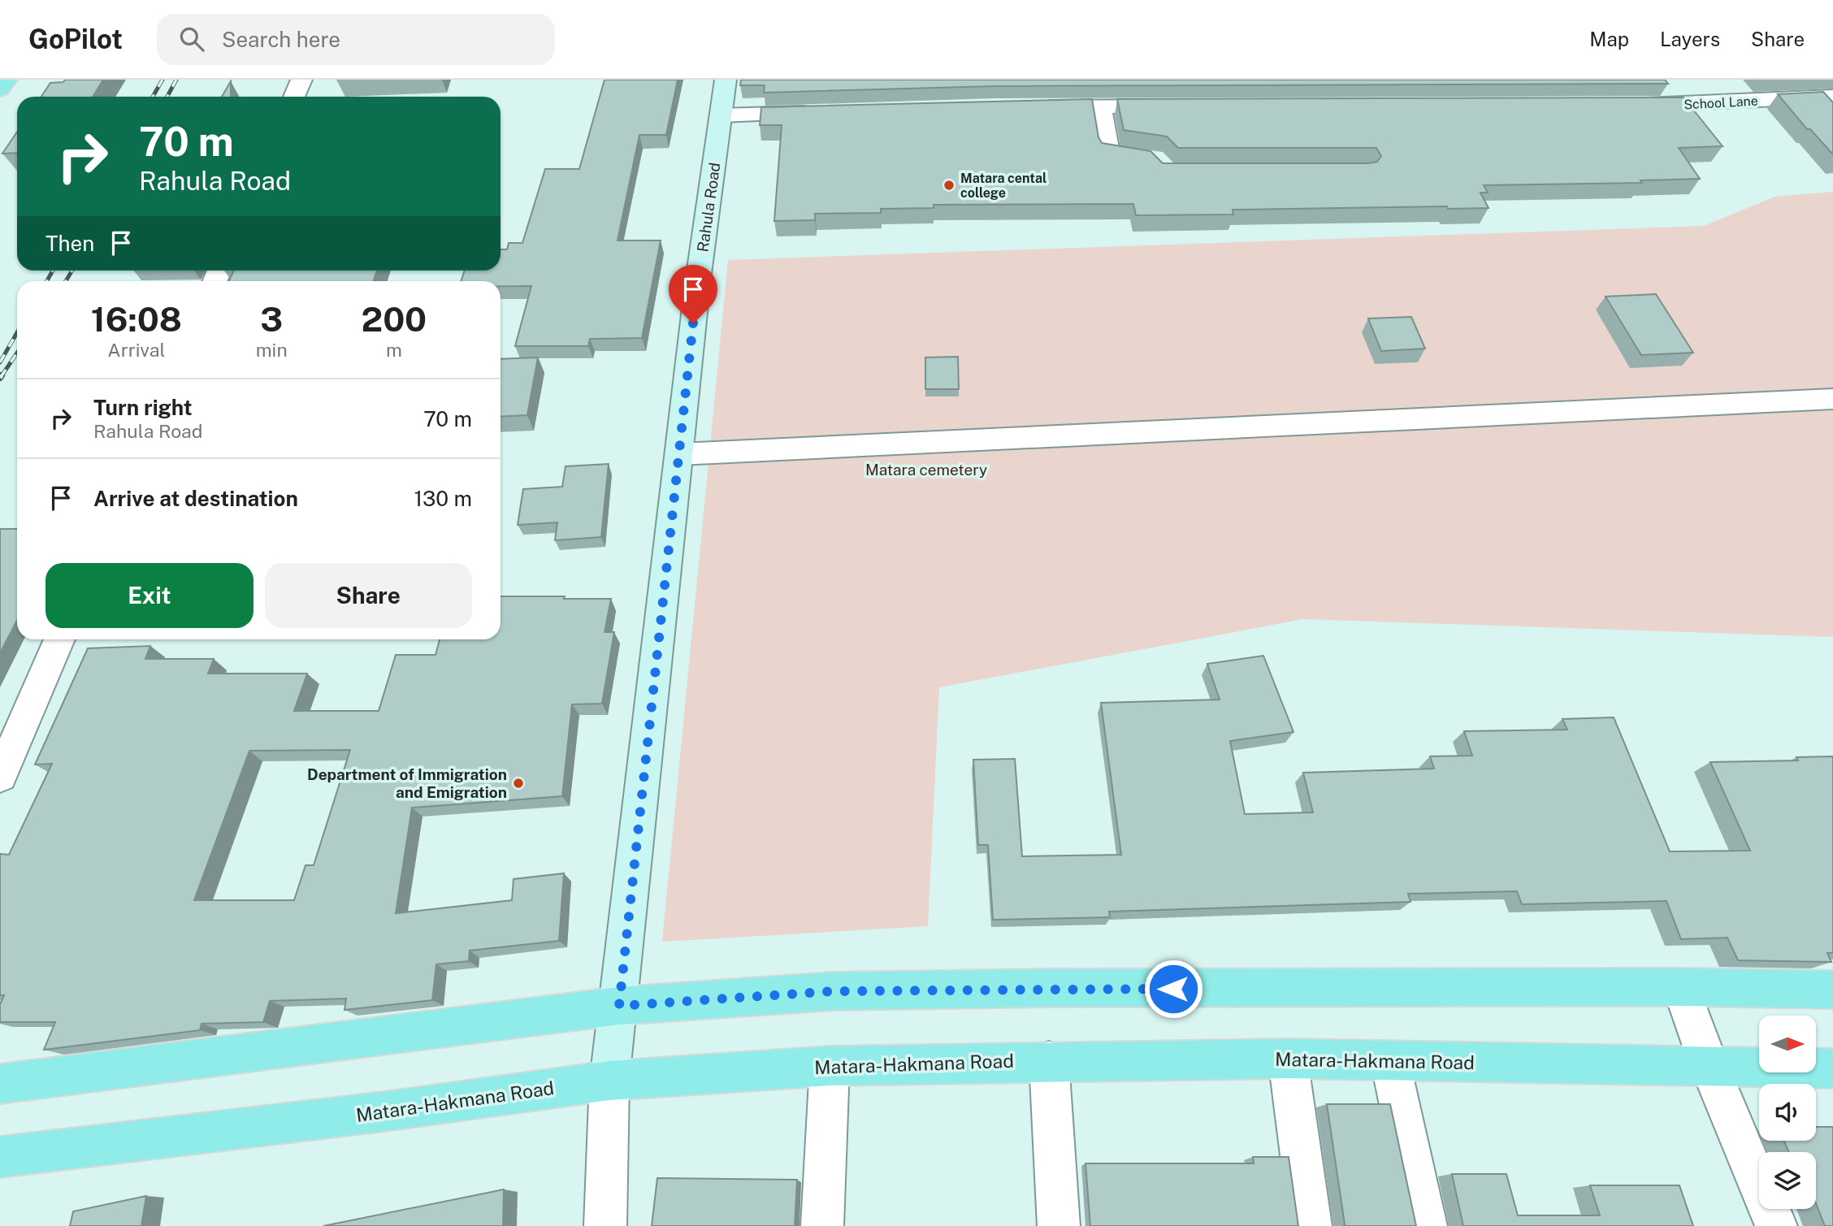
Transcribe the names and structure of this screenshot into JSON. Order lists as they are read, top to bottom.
{
  "streets": {
    "main road": ["Rahula Road", "Matara-Hakmana Road"],
    "street": ["School Lane"]
  },
  "crossings": [
    ["Rahula Road", "Matara-Hakmana Road"]
  ],
  "parks": ["Matara cemetery"],
  "places": ["Matara cental college", "Department of Immigration and Emigration"],
  "north": "right",
  "page": {
    "header": "GoPilot",
    "search": "Search here",
    "nav": ["Map", "Layers", "Share"],
    "turn": ["70 m", "Rahula Road"],
    "then": "Then",
    "eta": [
      "16:08",
      "Arrival",
      "3",
      "min",
      "200",
      "m"
    ],
    "list": [
      {
        "name": "Turn right",
        "note": "Rahula Road",
        "value": "70 m"
      },
      {
        "name": "Arrive at destination",
        "value": "130 m"
      }
    ],
    "buttons": ["Exit", "Share"]
  }
}
